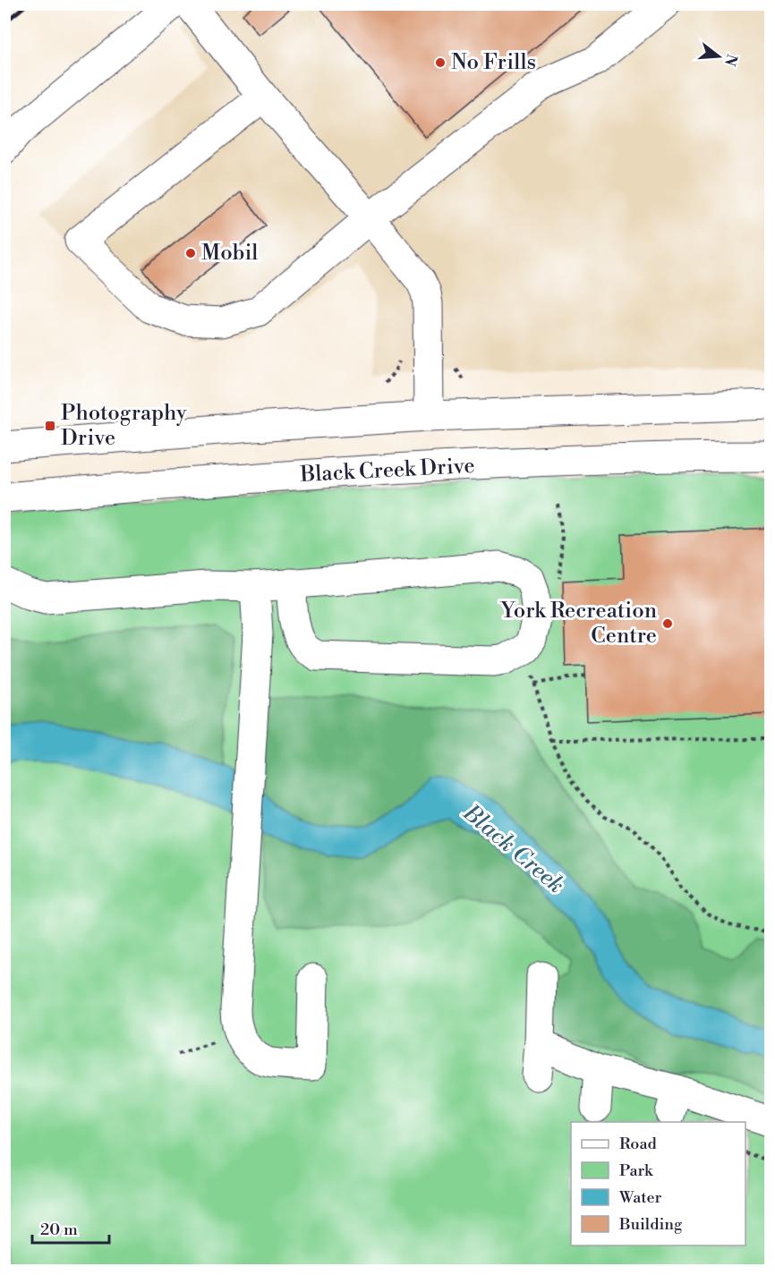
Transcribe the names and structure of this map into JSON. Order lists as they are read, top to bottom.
{
  "streets": {
    "main road": ["Black Creek Drive"]
  },
  "water": ["Black Creek"],
  "places": {
    "other": ["No Frills", "Mobil", "York Recreation Centre"],
    "transit": ["Photography Drive"]
  },
  "legend": [
    "Road",
    "Park",
    "Water",
    "Building"
  ],
  "scale_bar": "20 m",
  "north": "right"
}
